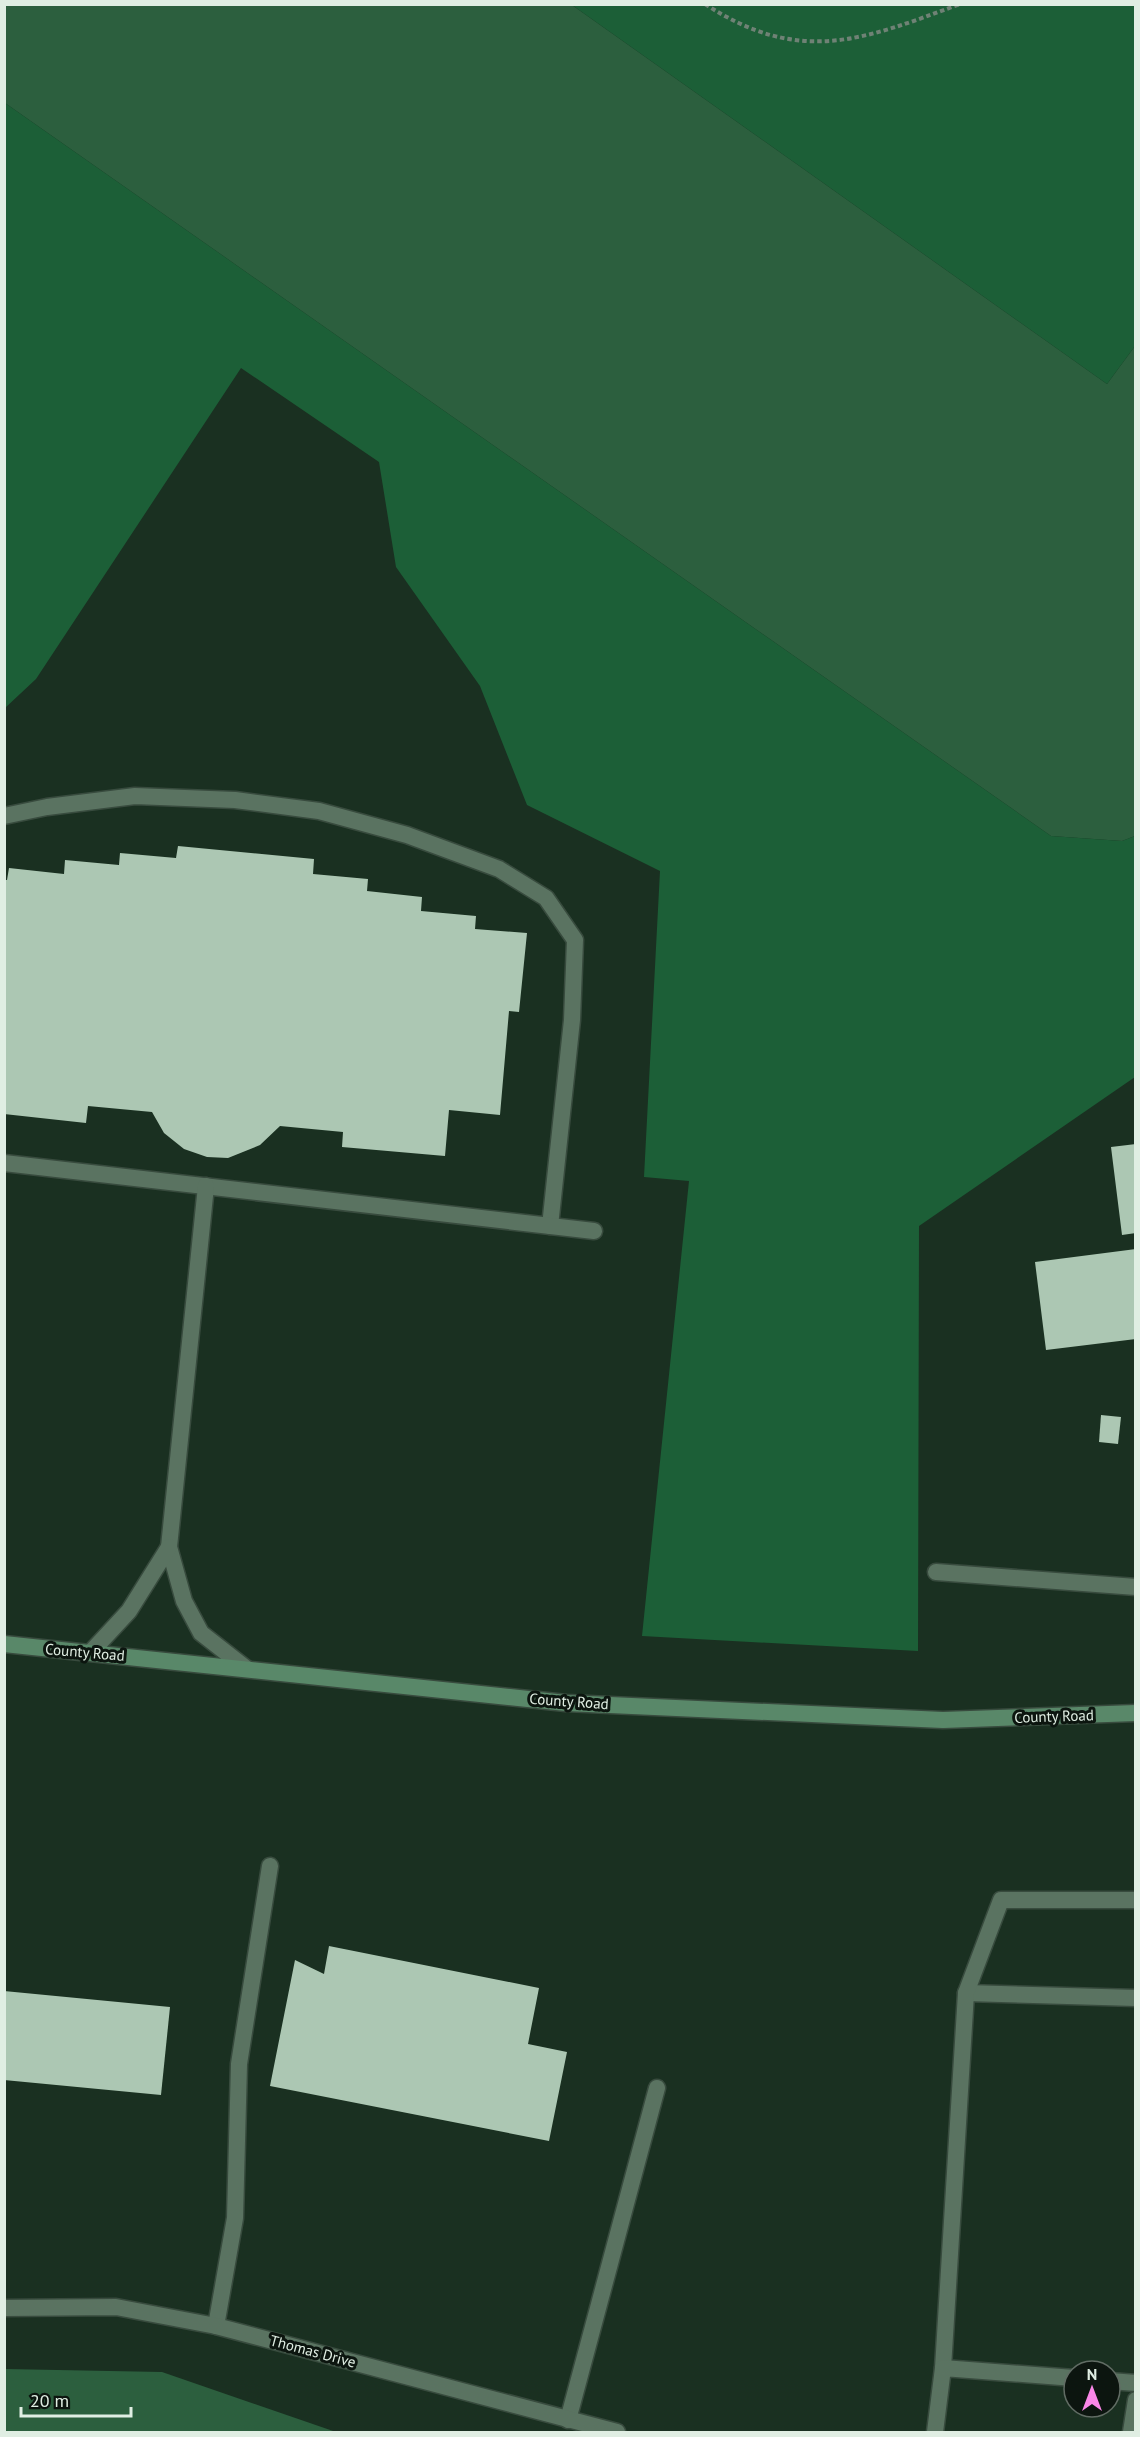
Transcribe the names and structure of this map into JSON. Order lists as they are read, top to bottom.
{
  "streets": {
    "main road": ["County Road"],
    "street": ["Thomas Drive"]
  },
  "scale_bar": "20 m",
  "north": "top"
}
